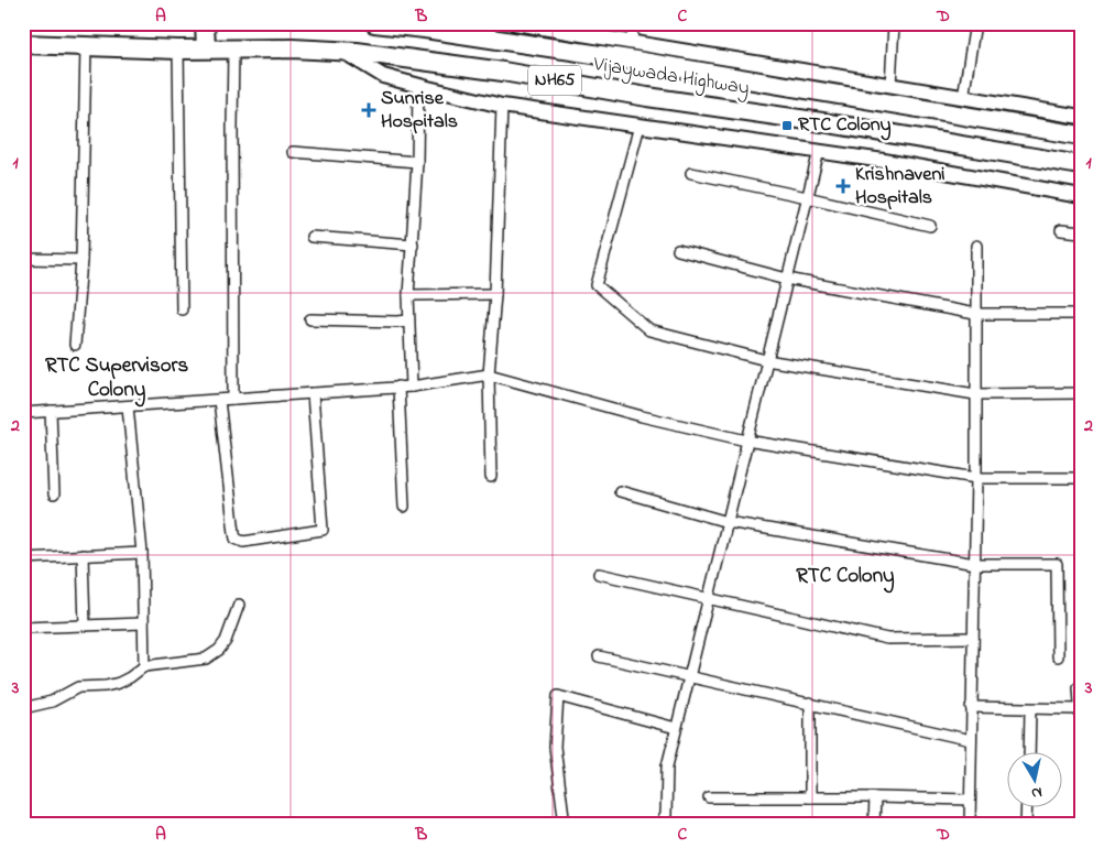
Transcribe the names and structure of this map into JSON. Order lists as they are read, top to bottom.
{
  "streets": {
    "highway": ["Vijaywada Highway", "NH65"]
  },
  "districts": ["RTC Supervisors Colony", "RTC Colony"],
  "places": {
    "health": ["Sunrise Hospitals", "Krishnaveni Hospitals"],
    "transit": ["RTC Colony"]
  },
  "north": "bottom",
  "grid": {
    "columns": [
      "A",
      "B",
      "C",
      "D"
    ],
    "rows": ["1", "2", "3"]
  }
}
